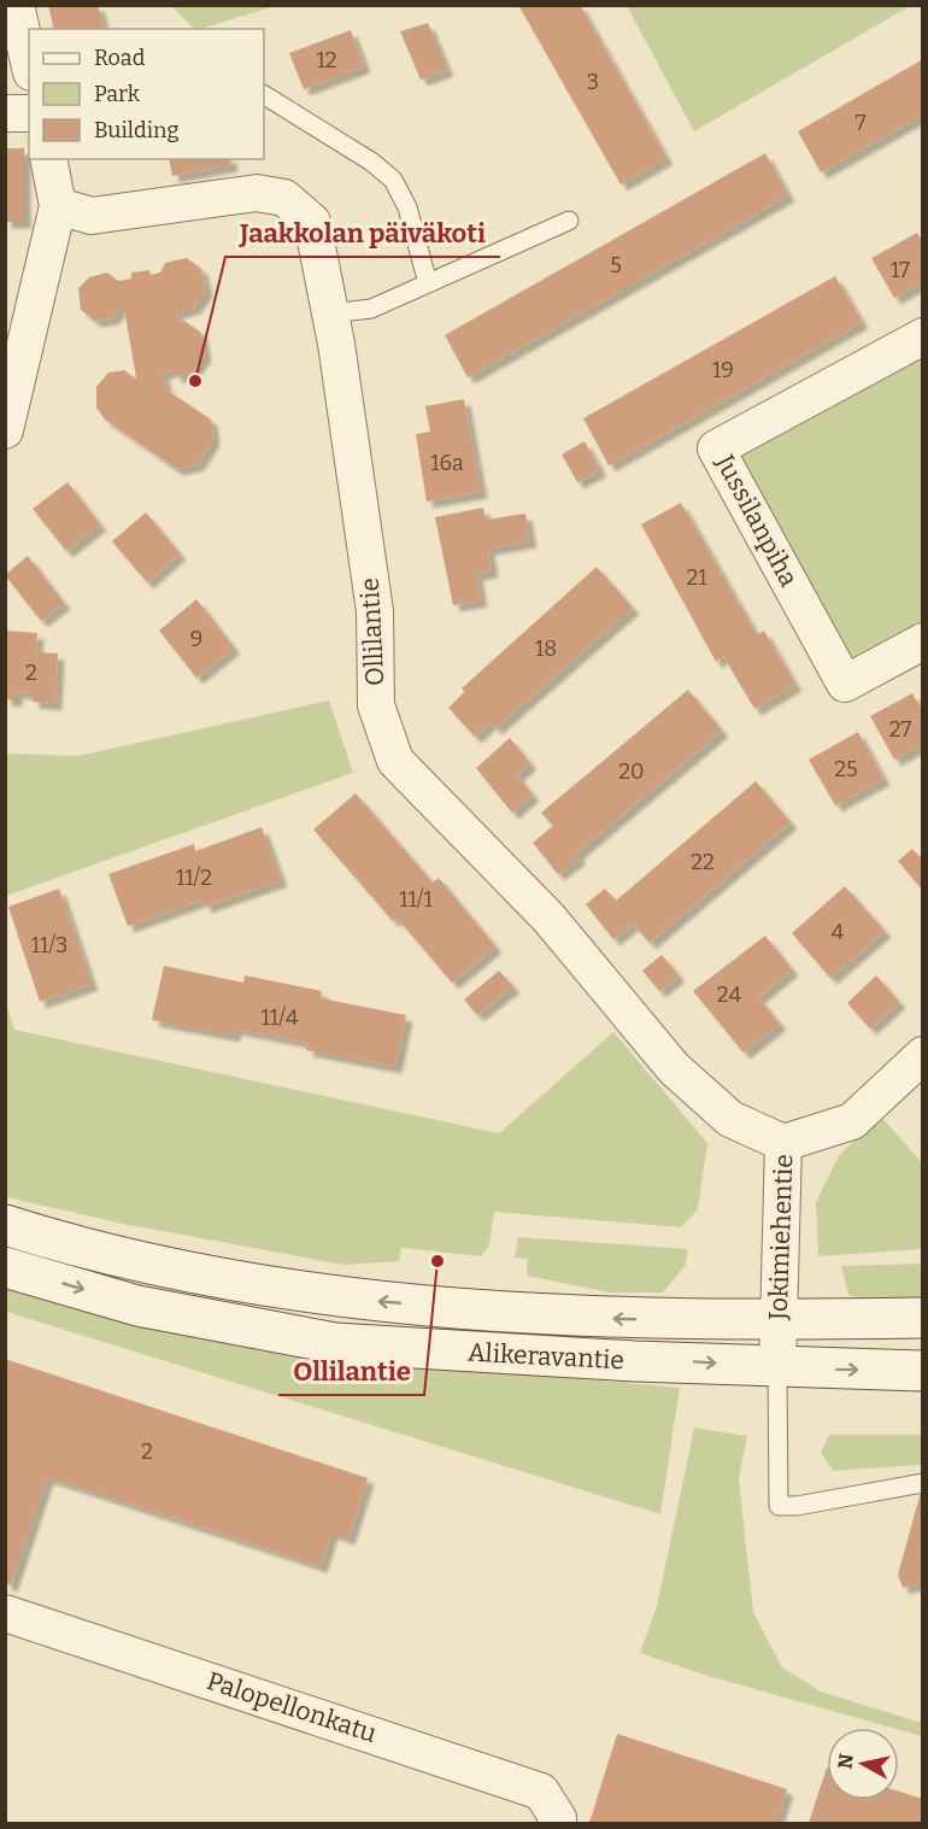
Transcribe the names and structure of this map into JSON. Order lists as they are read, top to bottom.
{
  "streets": {
    "main road": ["Alikeravantie"],
    "street": [
      "Jussilanpiha",
      "Ollilantie",
      "Jokimiehentie",
      "Palopellonkatu"
    ]
  },
  "crossings": [
    ["Ollilantie", "Jokimiehentie"],
    ["Jokimiehentie", "Alikeravantie"]
  ],
  "places": ["Jaakkolan päiväkoti", "Ollilantie"],
  "house_numbers": [
    "12",
    "3",
    "7",
    "5",
    "17",
    "19",
    "16a",
    "21",
    "9",
    "18",
    "2",
    "27",
    "25",
    "20",
    "22",
    "11/2",
    "11/1",
    "4",
    "11/3",
    "24",
    "11/4",
    "2"
  ],
  "legend": ["Road", "Park", "Building"],
  "north": "left"
}
